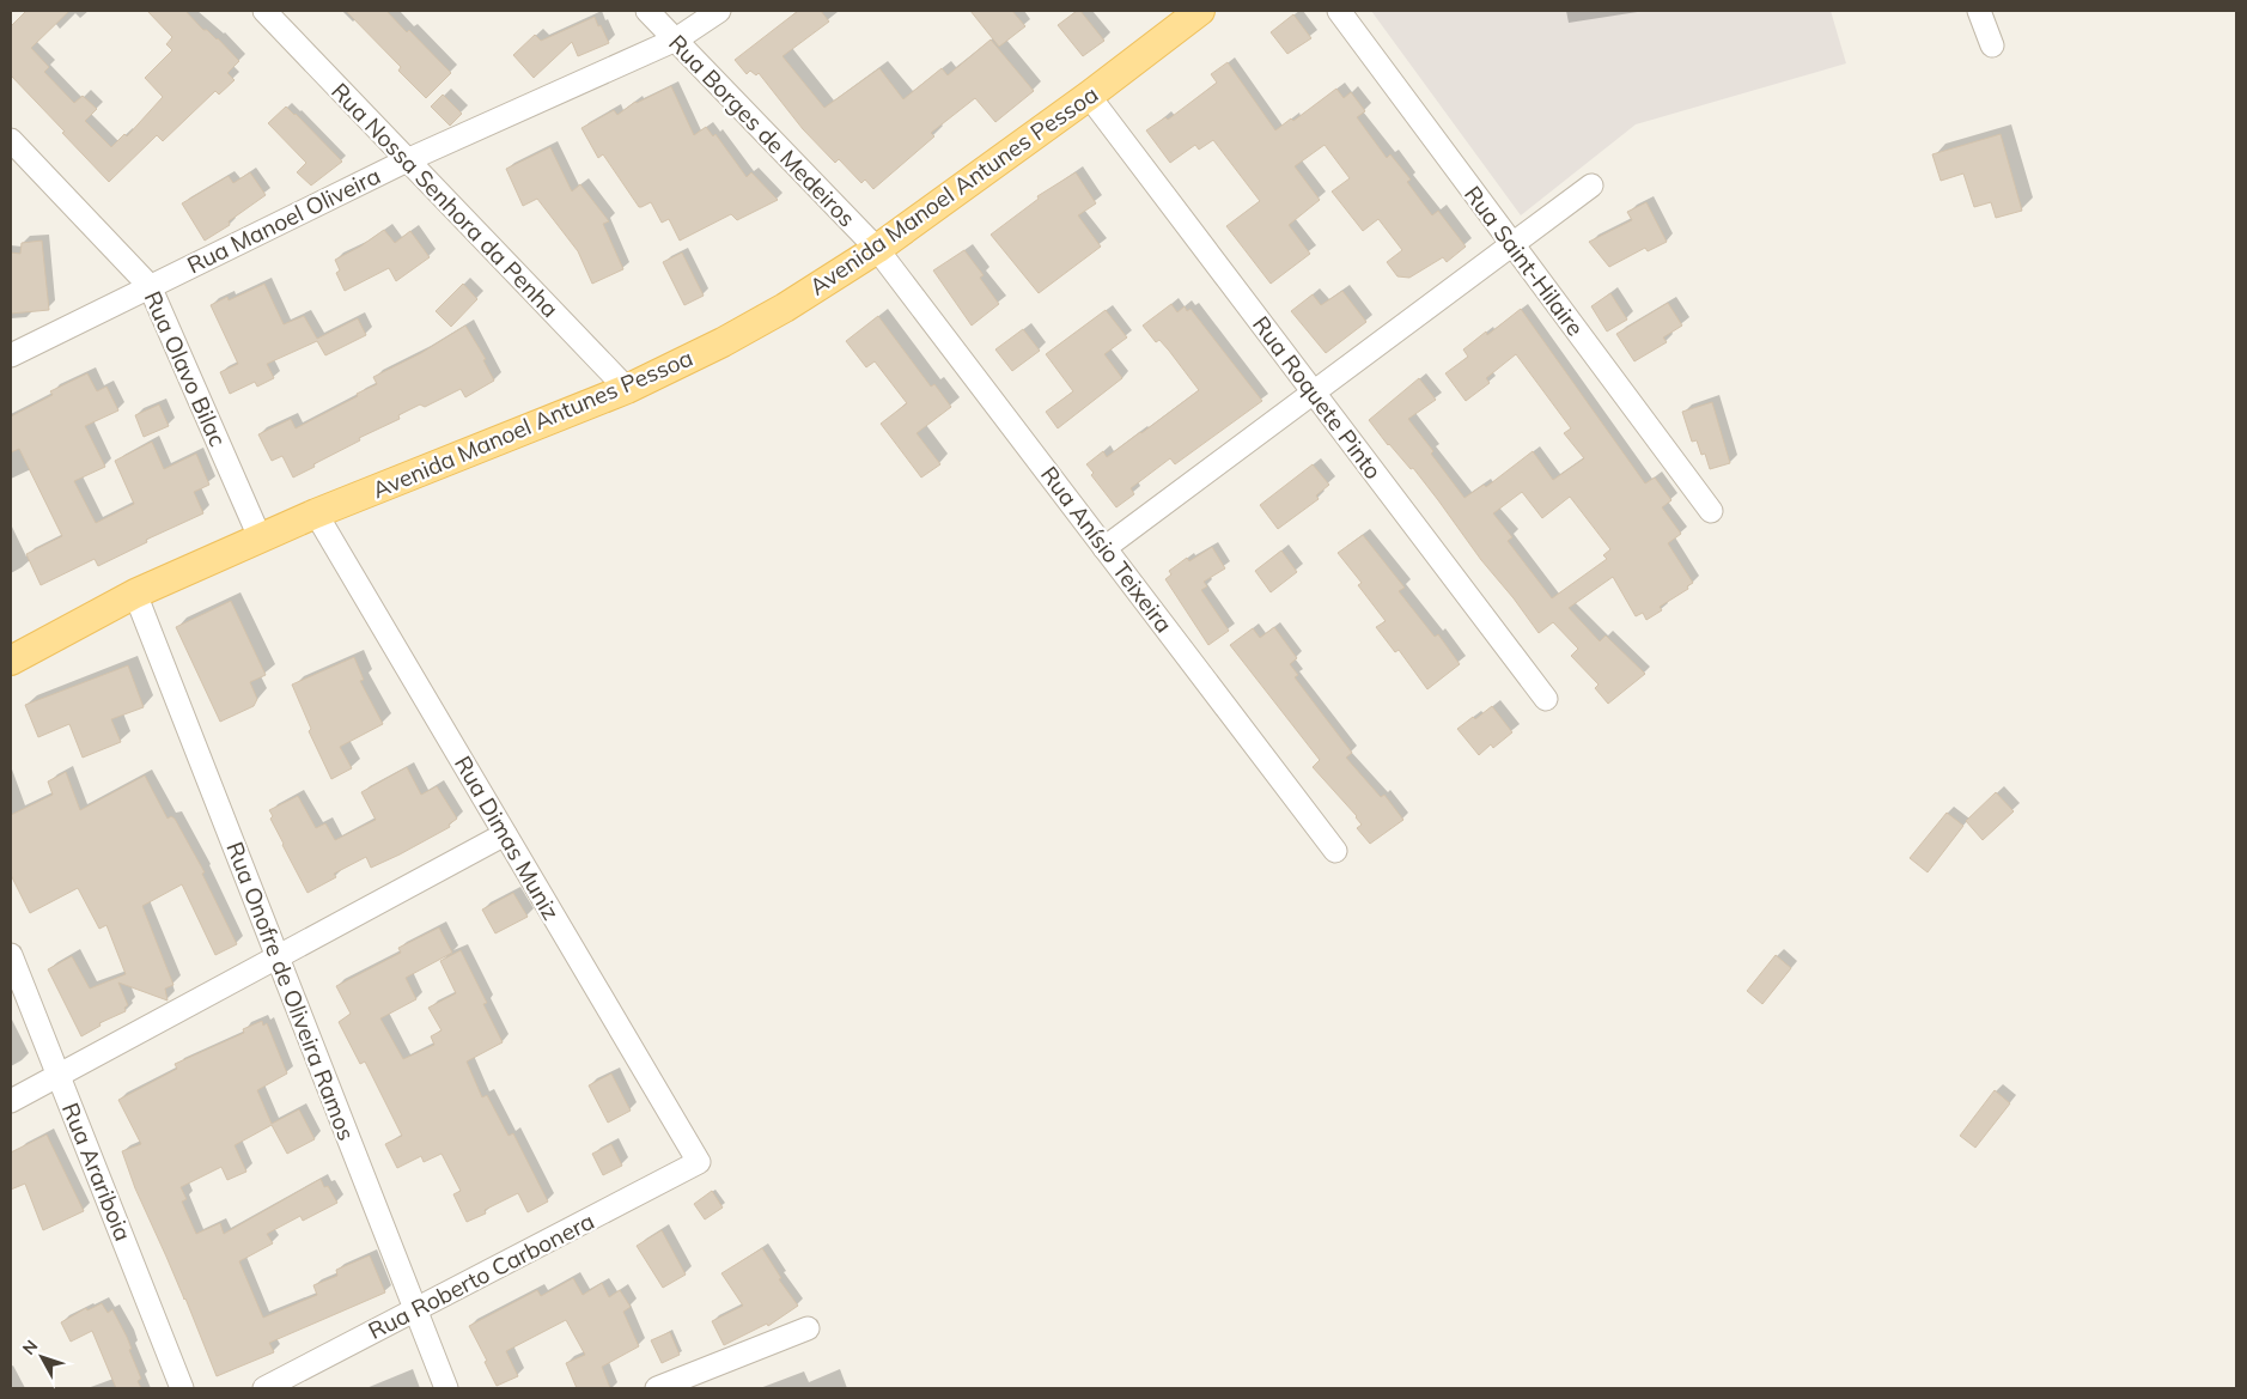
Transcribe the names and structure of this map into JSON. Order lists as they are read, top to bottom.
{
  "streets": {
    "main road": ["Avenida Manoel Antunes Pessoa"],
    "street": [
      "Rua Borges de Medeiros",
      "Rua Nossa Senhora da Penha",
      "Rua Manoel Oliveira",
      "Rua Saint-Hilaire",
      "Rua Olavo Bilac",
      "Rua Roquete Pinto",
      "Rua Anísio Teixeira",
      "Rua Dimas Muniz",
      "Rua Onofre de Oliveira Ramos",
      "Rua Arariboia",
      "Rua Roberto Carbonera"
    ]
  },
  "crossings": [
    ["Rua Borges de Medeiros", "Avenida Manoel Antunes Pessoa"],
    ["Rua Borges de Medeiros", "Rua Manoel Oliveira"],
    ["Rua Borges de Medeiros", "Rua Anísio Teixeira"],
    ["Avenida Manoel Antunes Pessoa", "Rua Nossa Senhora da Penha"],
    ["Avenida Manoel Antunes Pessoa", "Rua Olavo Bilac"],
    ["Avenida Manoel Antunes Pessoa", "Rua Roquete Pinto"],
    ["Avenida Manoel Antunes Pessoa", "Rua Anísio Teixeira"],
    ["Avenida Manoel Antunes Pessoa", "Rua Dimas Muniz"],
    ["Avenida Manoel Antunes Pessoa", "Rua Onofre de Oliveira Ramos"],
    ["Rua Nossa Senhora da Penha", "Rua Manoel Oliveira"],
    ["Rua Manoel Oliveira", "Rua Olavo Bilac"],
    ["Rua Dimas Muniz", "Rua Roberto Carbonera"],
    ["Rua Onofre de Oliveira Ramos", "Rua Roberto Carbonera"]
  ],
  "north": "top left"
}
